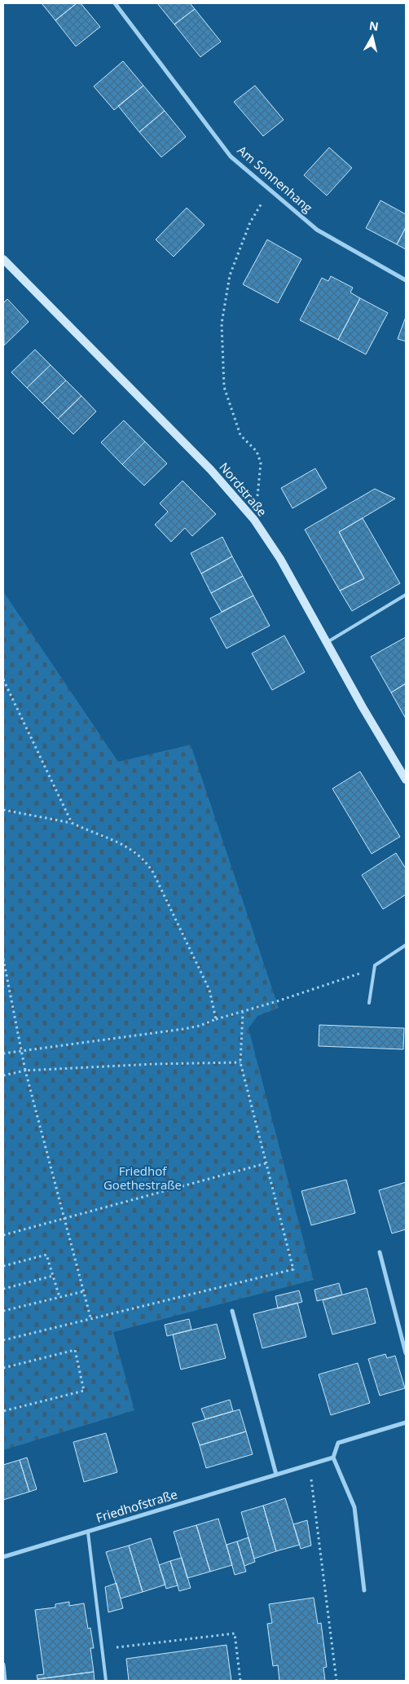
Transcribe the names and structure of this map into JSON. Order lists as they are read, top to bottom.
{
  "streets": {
    "main road": ["Nordstraße"],
    "street": ["Am Sonnenhang", "Friedhofstraße"]
  },
  "parks": ["Friedhof Goethestraße"],
  "north": "top"
}
